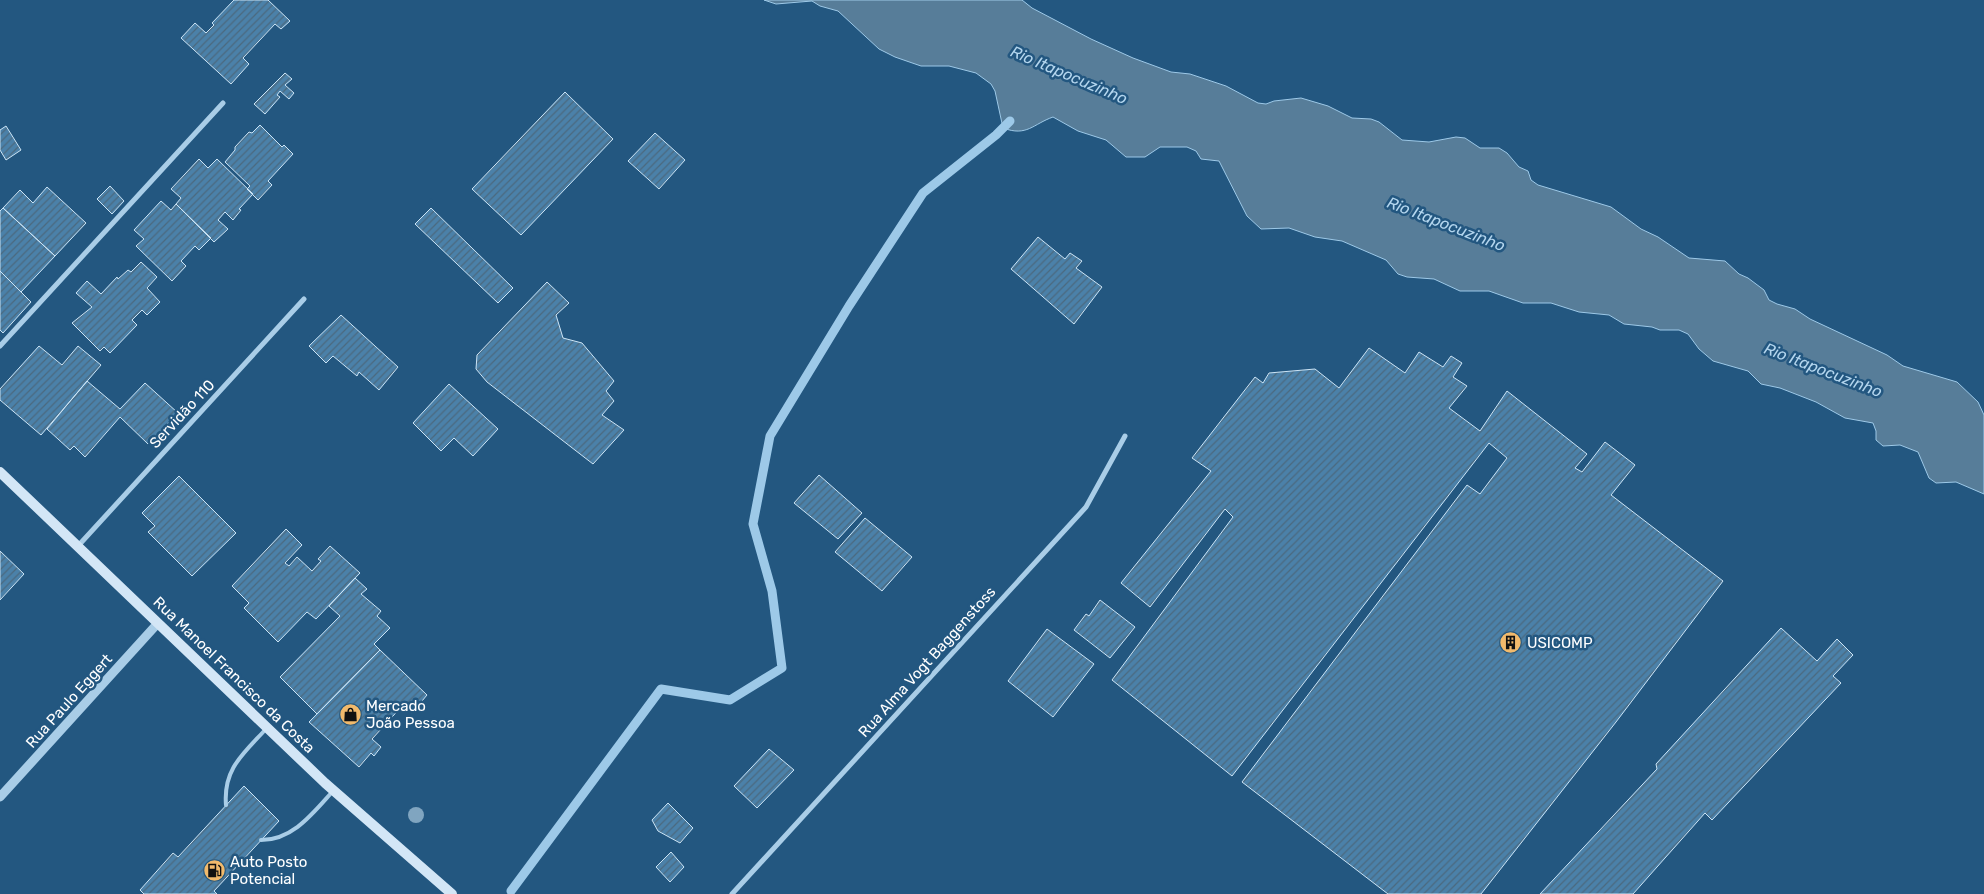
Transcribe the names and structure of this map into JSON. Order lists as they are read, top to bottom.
{
  "streets": {
    "main road": ["Rua Manoel Francisco da Costa"],
    "street": ["Servidão 110", "Rua Alma Vogt Baggenstoss", "Rua Paulo Eggert"]
  },
  "crossings": [
    ["Servidão 110", "Rua Manoel Francisco da Costa"],
    ["Rua Manoel Francisco da Costa", "Rua Paulo Eggert"]
  ],
  "water": ["Rio Itapocuzinho"],
  "places": {
    "building": ["USICOMP"],
    "shop": ["Mercado João Pessoa"],
    "fuel station": ["Auto Posto Potencial"]
  }
}
